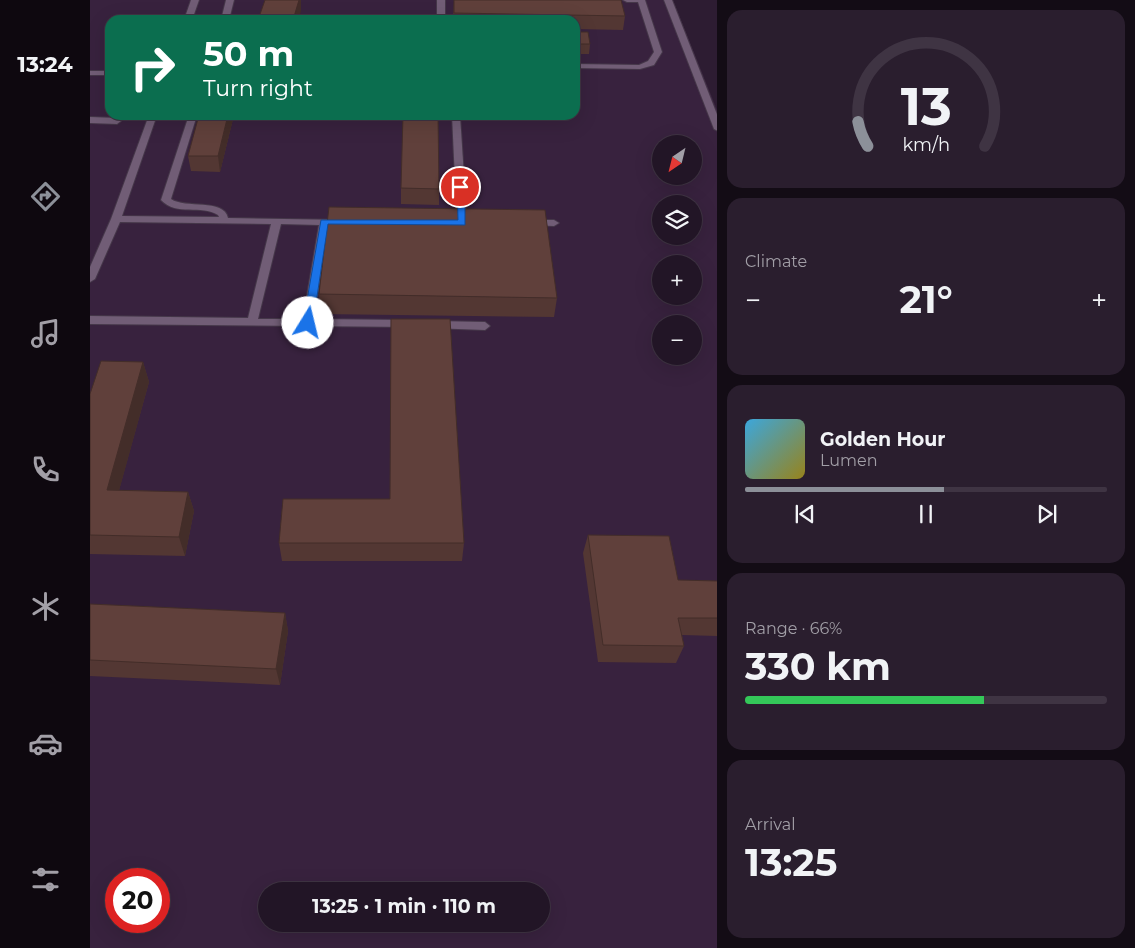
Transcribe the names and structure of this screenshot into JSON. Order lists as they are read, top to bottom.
{
  "north": "bottom left",
  "page": {
    "tabs": "13:24",
    "turn": ["50 m", "Turn right"],
    "map_buttons": ["+", "−"],
    "tile": [
      "Climate",
      ["Range · 66%", "330 km"],
      ["Arrival", "13:25"]
    ],
    "heat": ["−", "21°", "+"],
    "song": ["Golden Hour", "Lumen"],
    "limit": "20",
    "trip": "13:25 · 1 min · 110 m",
    "gauge": ["13", "km/h"]
  }
}
